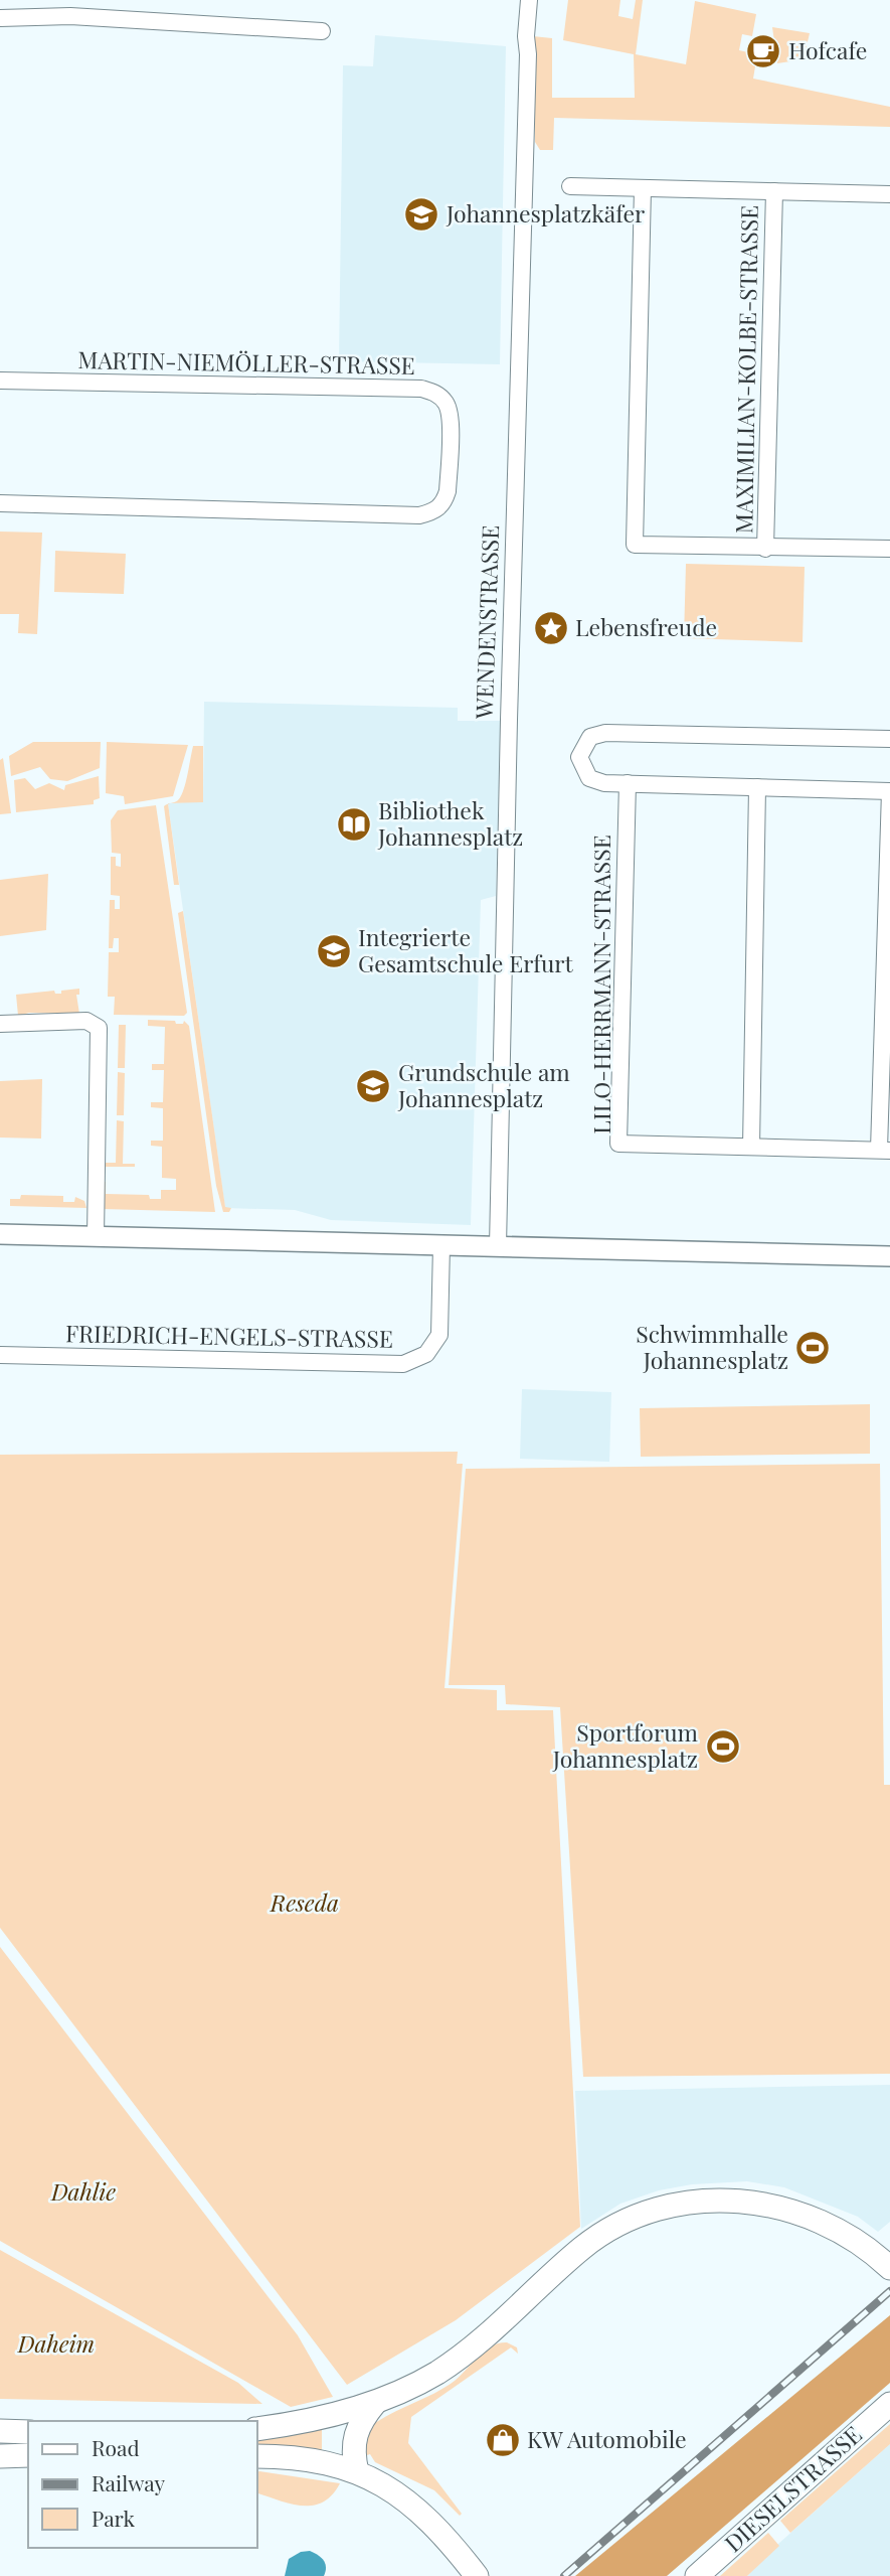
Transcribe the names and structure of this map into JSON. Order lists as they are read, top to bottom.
{
  "streets": {
    "main road": ["DIESELSTRASSE"],
    "street": [
      "MARTIN-NIEMÖLLER-STRASSE",
      "MAXIMILIAN-KOLBE-STRASSE",
      "WENDENSTRASSE",
      "LILO-HERRMANN-STRASSE",
      "FRIEDRICH-ENGELS-STRASSE"
    ]
  },
  "parks": ["Reseda", "Dahlie", "Daheim"],
  "places": {
    "cafe": ["Hofcafe"],
    "school or university": ["Johannesplatzkäfer", "Integrierte Gesamtschule Erfurt", "Grundschule am Johannesplatz"],
    "place": ["Lebensfreude"],
    "library": ["Bibliothek Johannesplatz"],
    "sports": ["Schwimmhalle Johannesplatz", "Sportforum Johannesplatz"],
    "shop": ["KW Automobile"]
  },
  "legend": ["Road", "Railway", "Park"]
}
